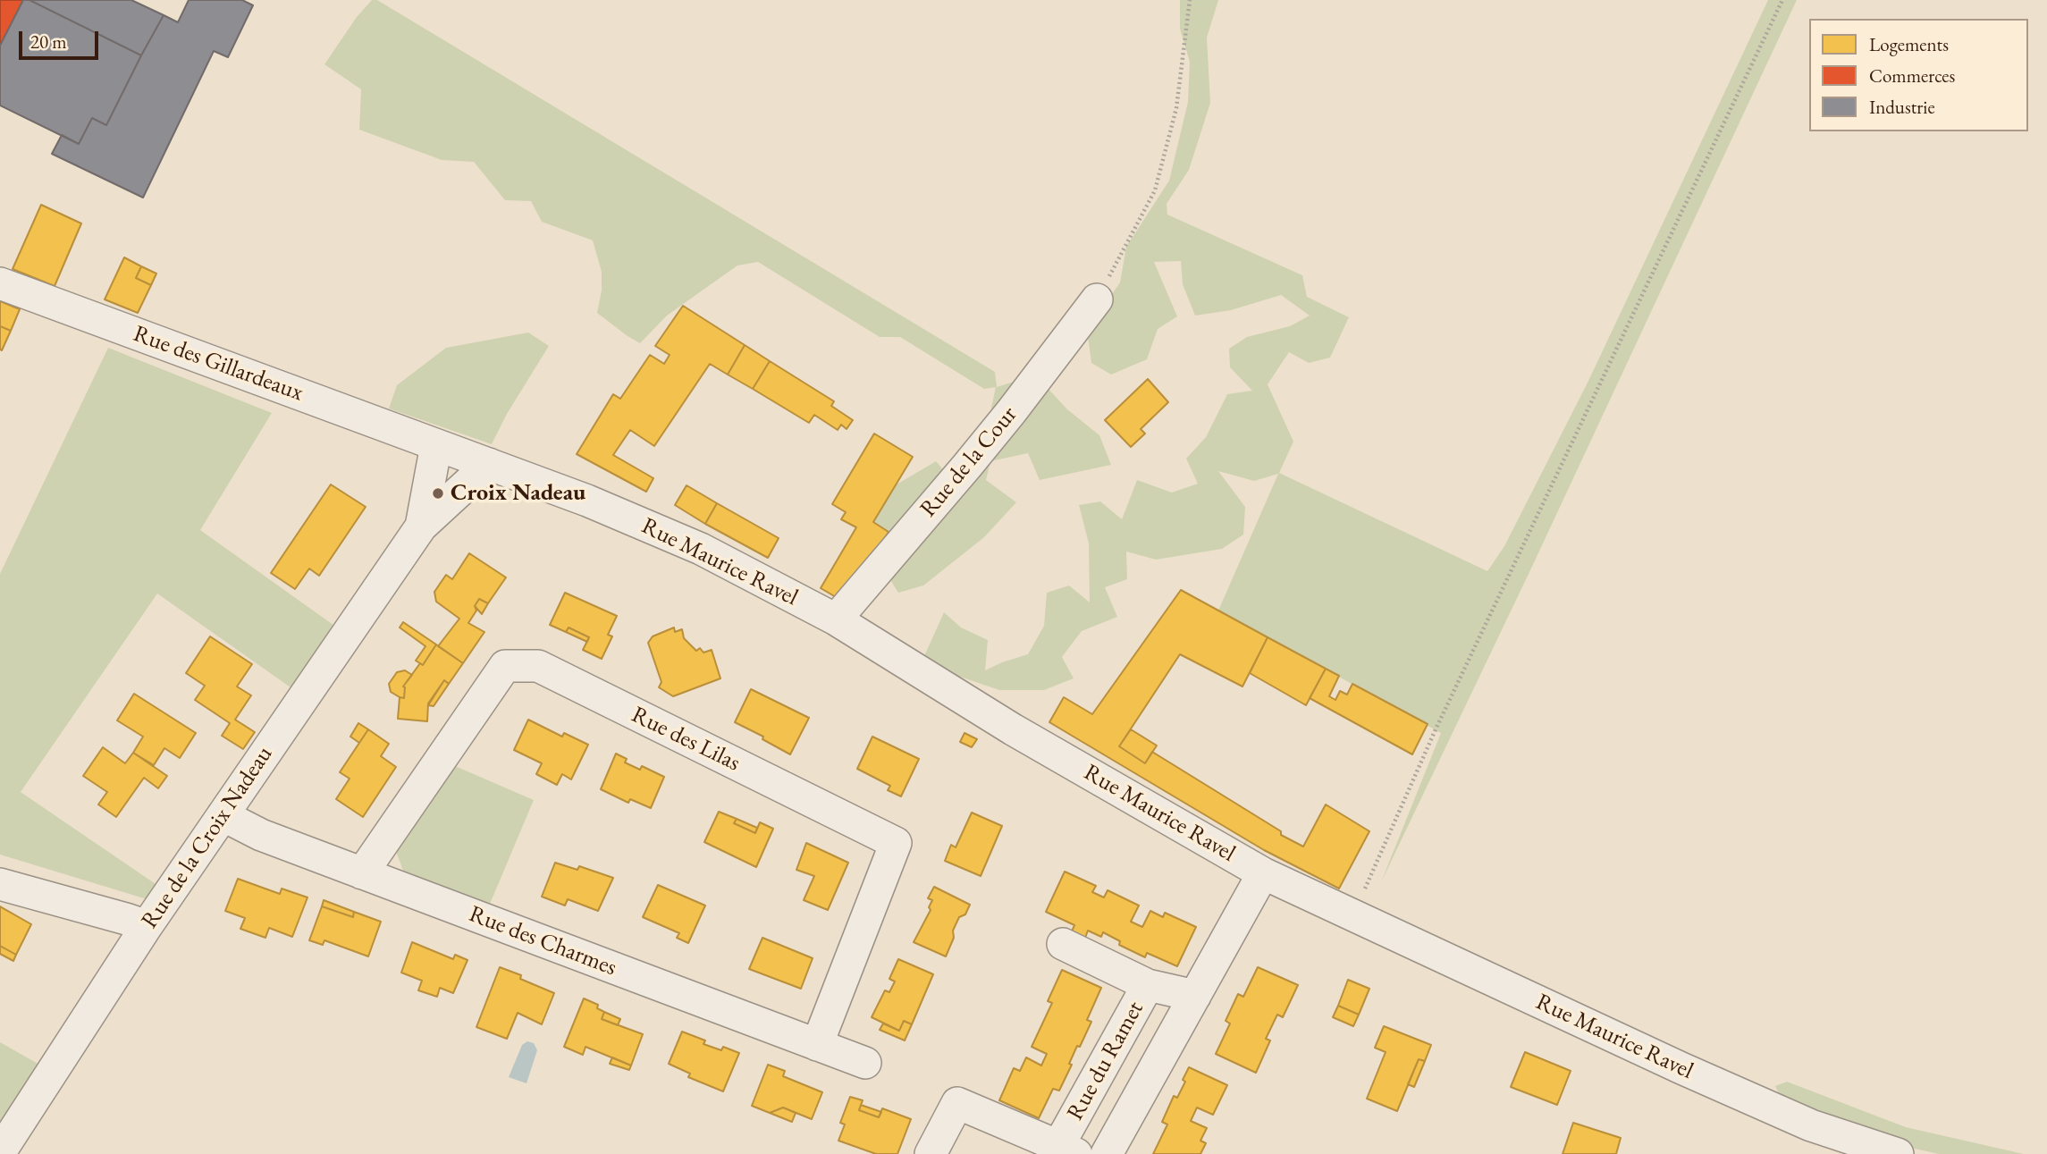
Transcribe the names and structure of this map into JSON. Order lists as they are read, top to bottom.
{
  "streets": {
    "street": [
      "Rue des Gillardeaux",
      "Rue de la Cour",
      "Rue Maurice Ravel",
      "Rue des Lilas",
      "Rue de la Croix Nadeau",
      "Rue des Charmes",
      "Rue du Ramet"
    ]
  },
  "crossings": [
    ["Rue des Gillardeaux", "Rue Maurice Ravel"],
    ["Rue de la Cour", "Rue Maurice Ravel"],
    ["Rue Maurice Ravel", "Rue du Ramet"],
    ["Rue des Lilas", "Rue des Charmes"],
    ["Rue de la Croix Nadeau", "Rue des Charmes"]
  ],
  "places": ["Croix Nadeau"],
  "legend": ["Logements", "Commerces", "Industrie"],
  "scale_bar": "20 m"
}
